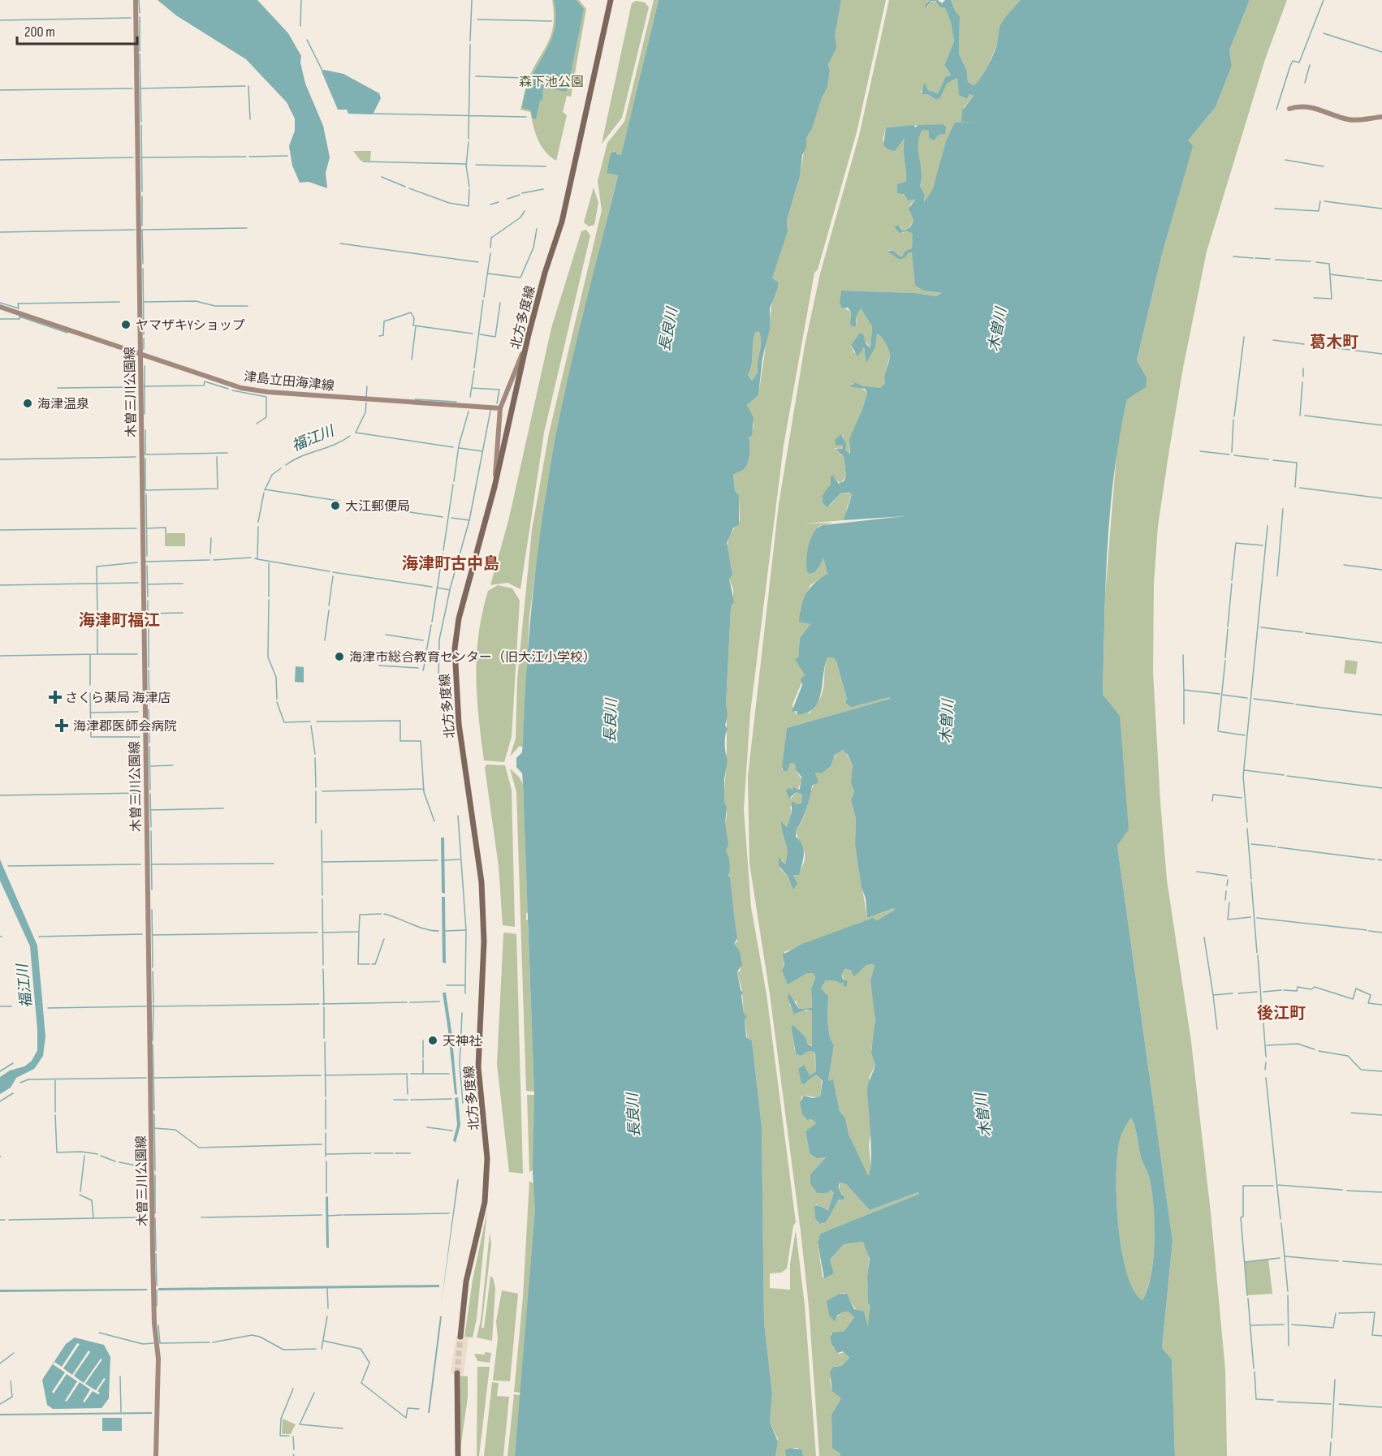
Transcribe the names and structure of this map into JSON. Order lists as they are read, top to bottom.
{
  "streets": {
    "main road": ["北方多度線", "津島立田海津線", "木曽三川公園線"]
  },
  "crossings": [
    ["津島立田海津線", "木曽三川公園線"]
  ],
  "districts": [
    "葛木町",
    "海津町古中島",
    "海津町福江",
    "後江町"
  ],
  "water": ["長良川", "木曽川", "福江川"],
  "parks": ["森下池公園"],
  "places": {
    "other": [
      "ヤマザキYショップ",
      "海津温泉",
      "大江郵便局",
      "海津市総合教育センター（旧大江小学校）",
      "天神社"
    ],
    "health": ["さくら薬局 海津店", "海津郡医師会病院"]
  },
  "scale_bar": "200 m"
}
